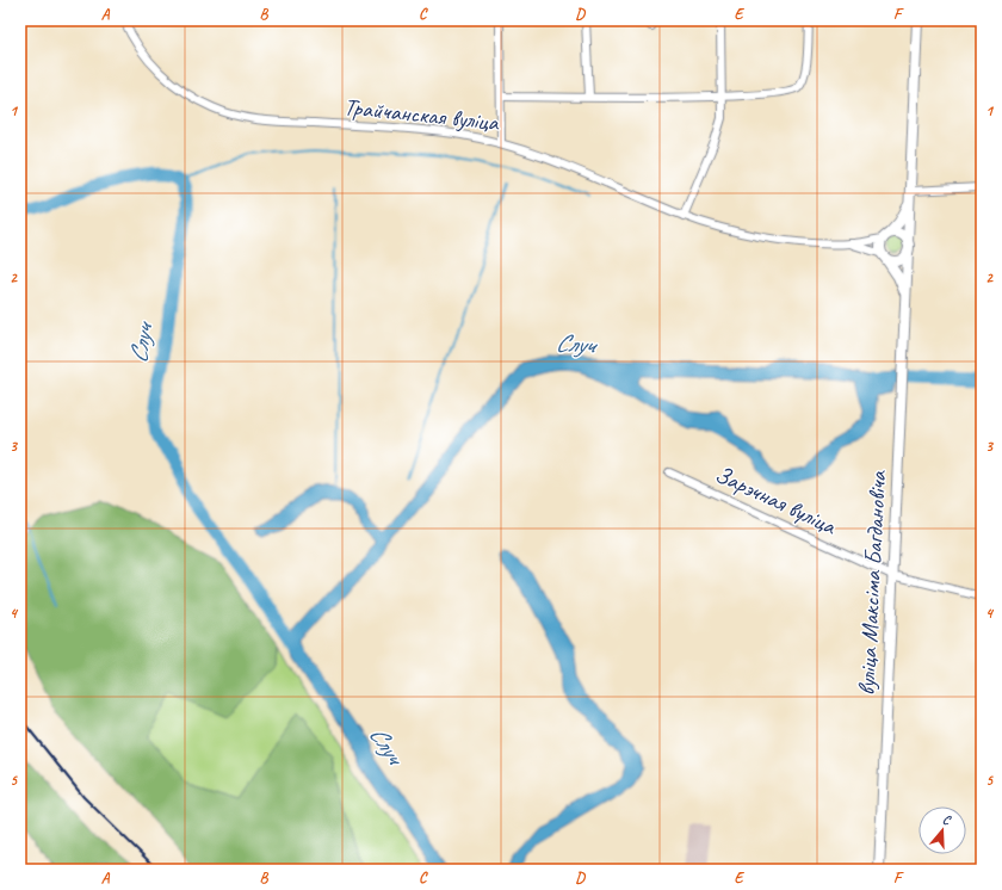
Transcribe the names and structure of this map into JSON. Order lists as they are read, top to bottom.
{
  "streets": {
    "main road": ["вуліца Максіма Багдановіча"],
    "street": ["Трайчанская вуліца", "Зарэчная вуліца"]
  },
  "crossings": [
    ["Трайчанская вуліца", "вуліца Максіма Багдановіча"],
    ["Зарэчная вуліца", "вуліца Максіма Багдановіча"]
  ],
  "water": ["Случ"],
  "north": "top",
  "grid": {
    "columns": [
      "A",
      "B",
      "C",
      "D",
      "E",
      "F"
    ],
    "rows": [
      "1",
      "2",
      "3",
      "4",
      "5"
    ]
  }
}
